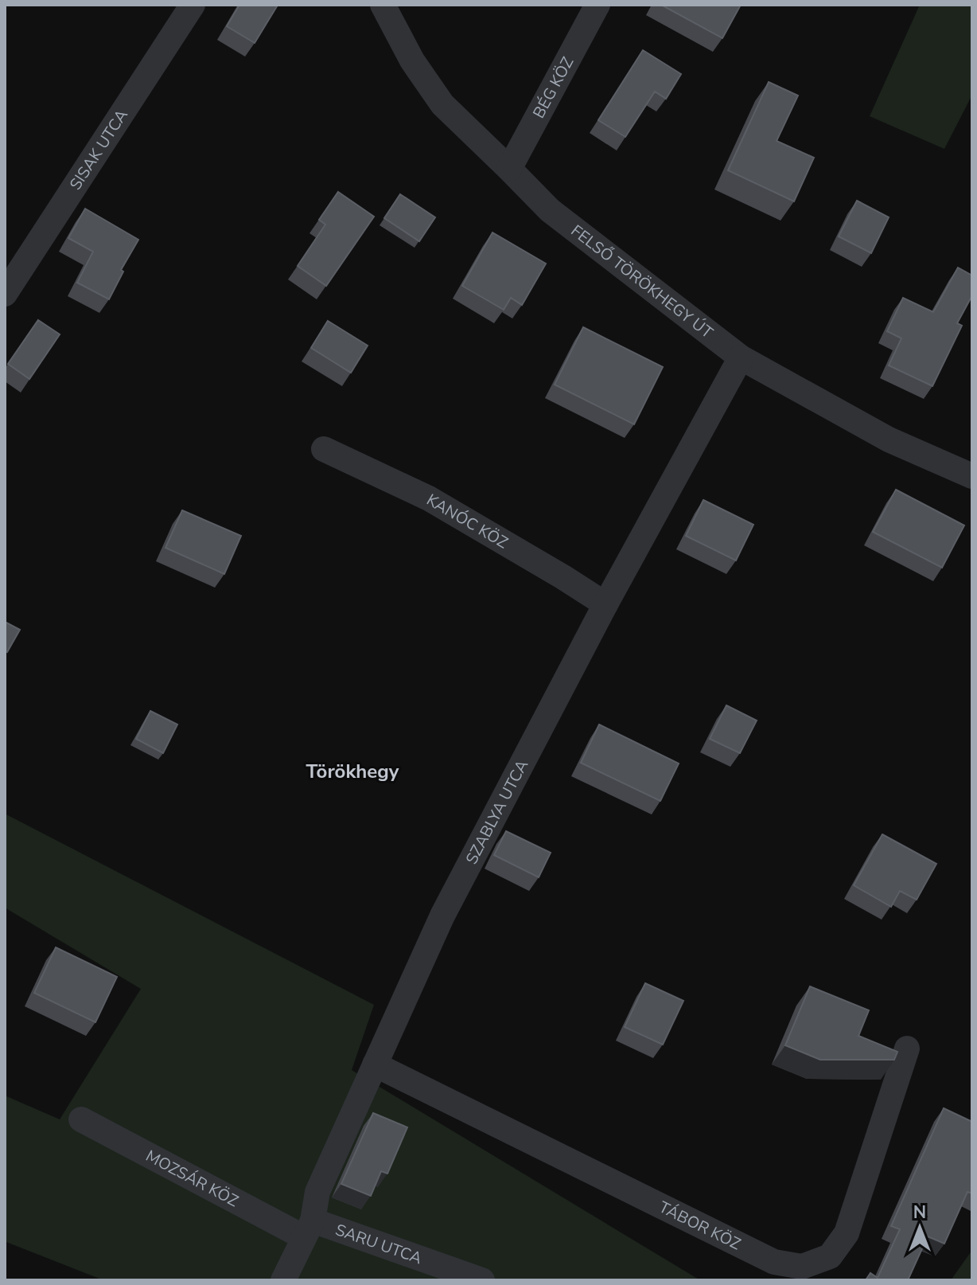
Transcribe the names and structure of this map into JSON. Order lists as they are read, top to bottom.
{
  "streets": {
    "street": [
      "BÉG KÖZ",
      "SISAK UTCA",
      "FELSŐ TÖRÖKHEGY ÚT",
      "KANÓC KÖZ",
      "SZABLYA UTCA",
      "MOZSÁR KÖZ",
      "TÁBOR KÖZ",
      "SARU UTCA"
    ]
  },
  "crossings": [
    ["BÉG KÖZ", "FELSŐ TÖRÖKHEGY ÚT"],
    ["FELSŐ TÖRÖKHEGY ÚT", "SZABLYA UTCA"],
    ["KANÓC KÖZ", "SZABLYA UTCA"],
    ["SZABLYA UTCA", "MOZSÁR KÖZ"],
    ["SZABLYA UTCA", "TÁBOR KÖZ"],
    ["SZABLYA UTCA", "SARU UTCA"],
    ["MOZSÁR KÖZ", "SARU UTCA"]
  ],
  "districts": ["Törökhegy"],
  "north": "top"
}
